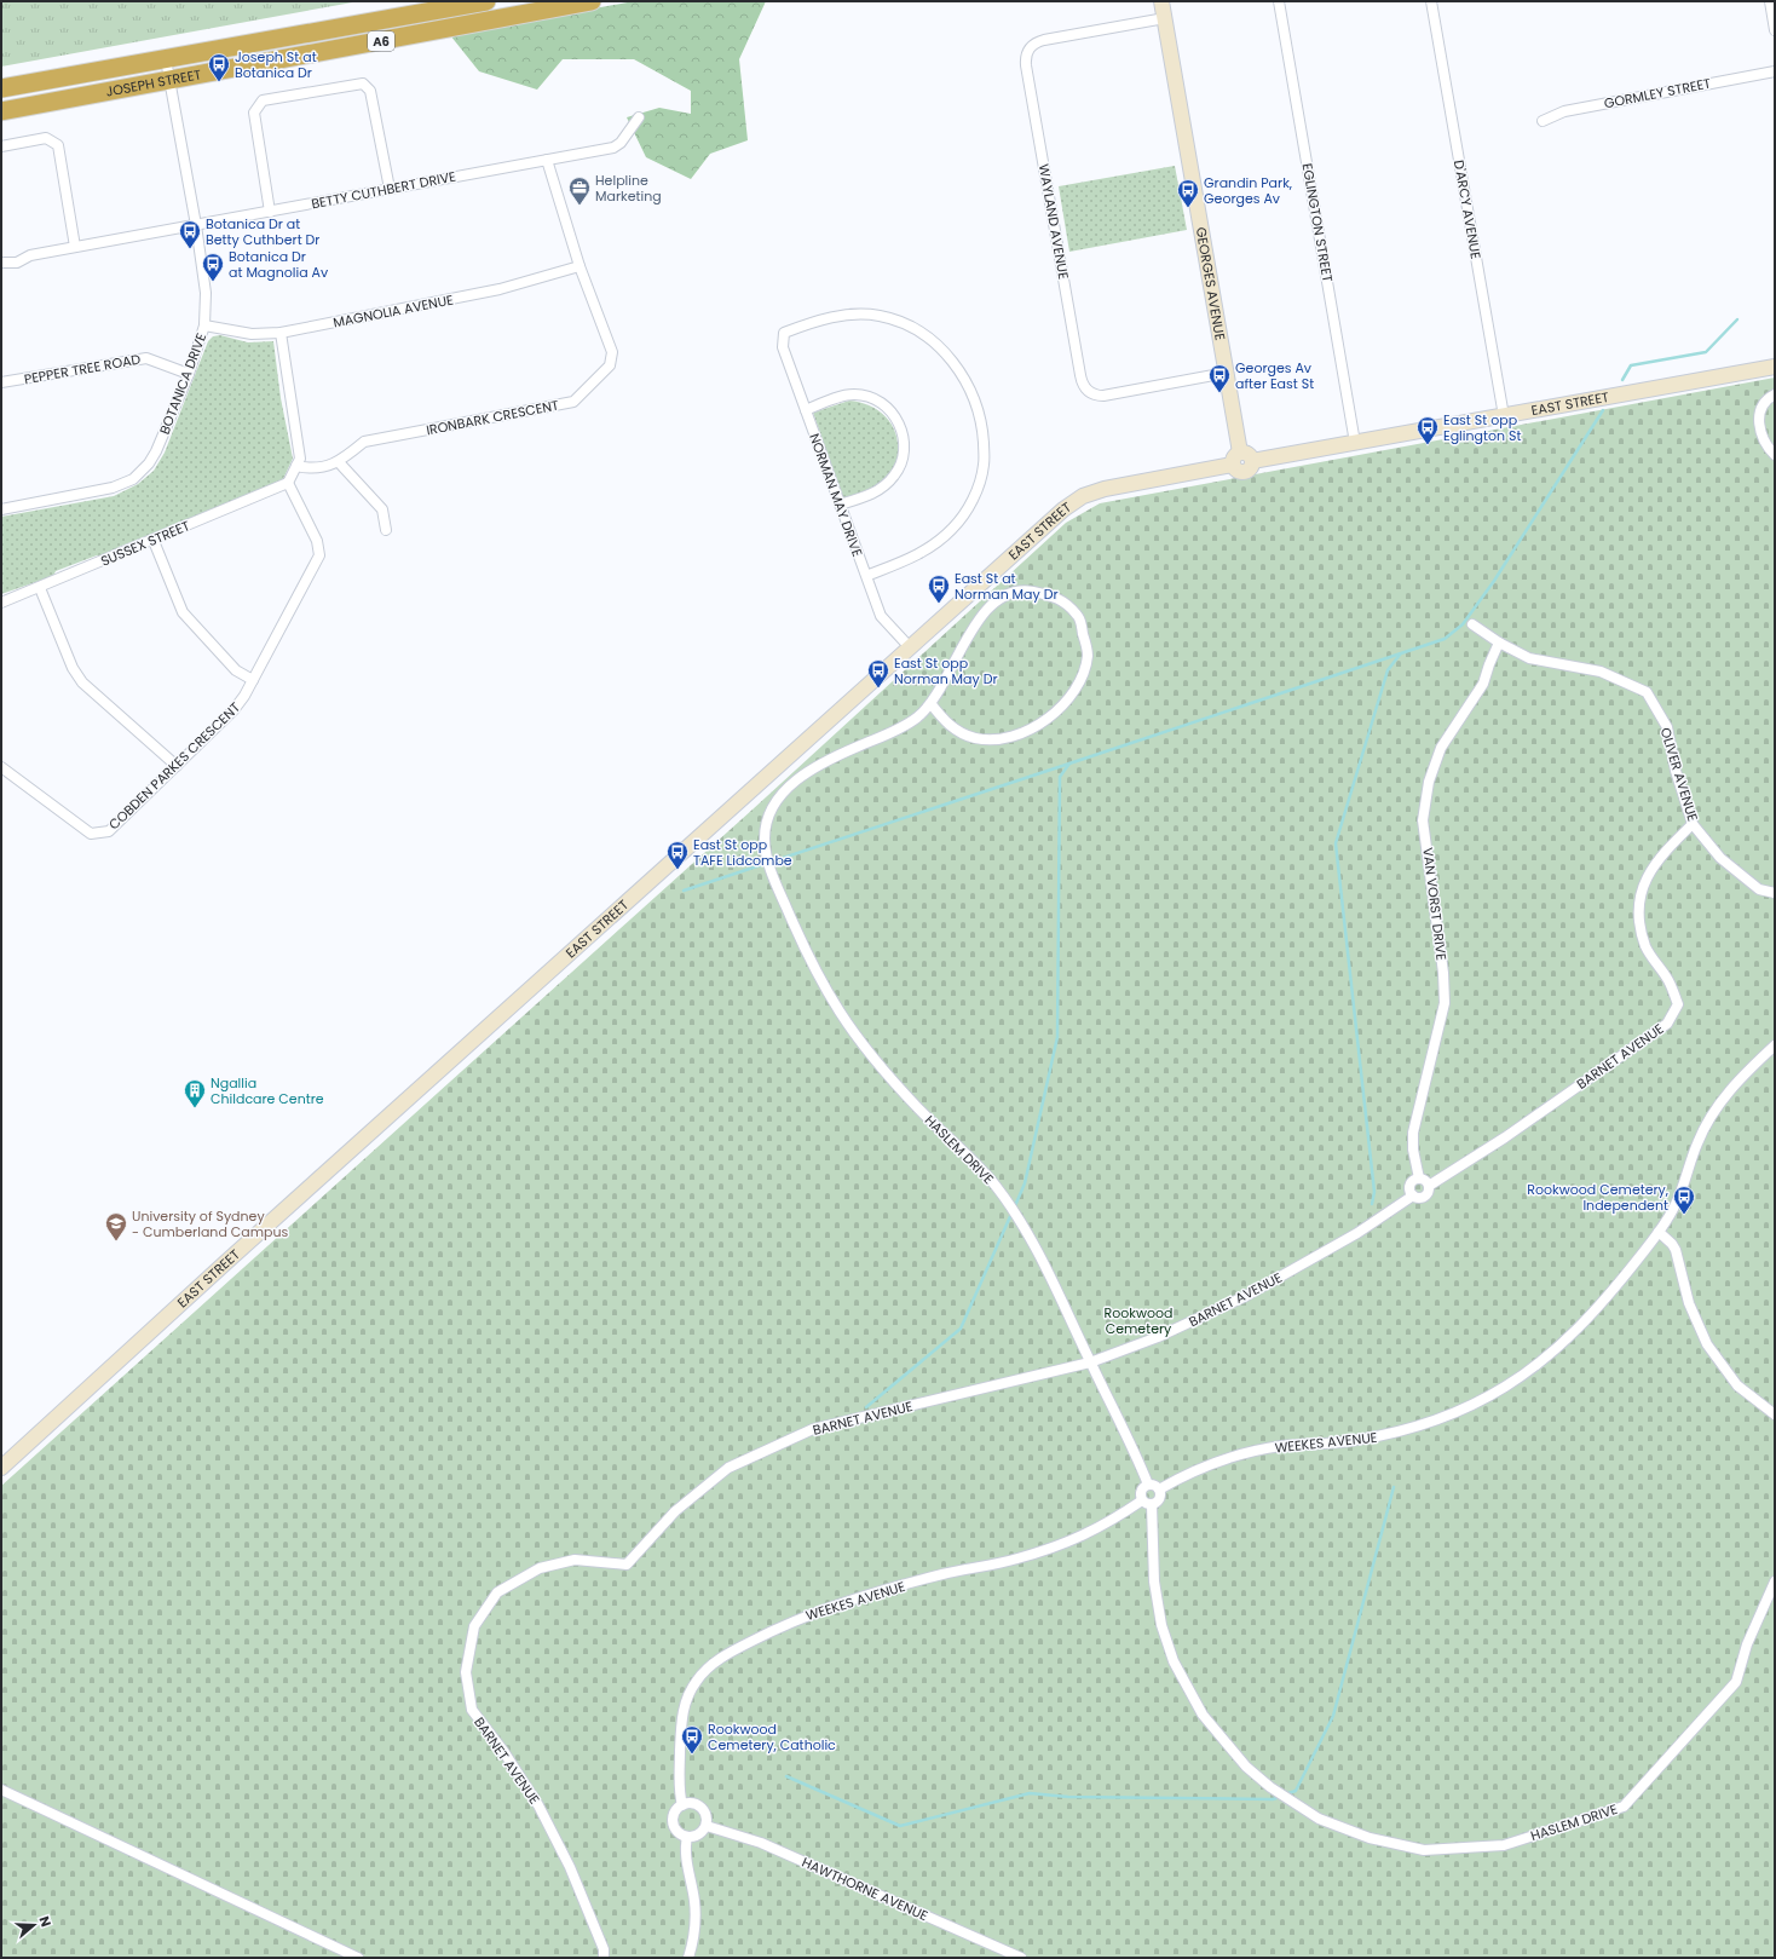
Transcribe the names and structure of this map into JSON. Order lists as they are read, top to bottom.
{
  "streets": {
    "highway": ["A6", "JOSEPH STREET"],
    "main road": ["GEORGES AVENUE", "EAST STREET"],
    "street": [
      "GORMLEY STREET",
      "BETTY CUTHBERT DRIVE",
      "D'ARCY AVENUE",
      "WAYLAND AVENUE",
      "EGLINGTON STREET",
      "MAGNOLIA AVENUE",
      "PEPPER TREE ROAD",
      "BOTANICA DRIVE",
      "IRONBARK CRESCENT",
      "NORMAN MAY DRIVE",
      "SUSSEX STREET",
      "COBDEN PARKES CRESCENT",
      "OLIVER AVENUE",
      "VAN VORST DRIVE",
      "BARNET AVENUE",
      "HASLEM DRIVE",
      "WEEKES AVENUE",
      "HAWTHORNE AVENUE"
    ]
  },
  "crossings": [
    ["JOSEPH STREET", "BOTANICA DRIVE"],
    ["BETTY CUTHBERT DRIVE", "BOTANICA DRIVE"],
    ["BETTY CUTHBERT DRIVE", "IRONBARK CRESCENT"],
    ["D'ARCY AVENUE", "EAST STREET"],
    ["WAYLAND AVENUE", "GEORGES AVENUE"],
    ["EGLINGTON STREET", "EAST STREET"],
    ["GEORGES AVENUE", "EAST STREET"],
    ["MAGNOLIA AVENUE", "BOTANICA DRIVE"],
    ["MAGNOLIA AVENUE", "IRONBARK CRESCENT"],
    ["PEPPER TREE ROAD", "BOTANICA DRIVE"],
    ["EAST STREET", "NORMAN MAY DRIVE"],
    ["SUSSEX STREET", "COBDEN PARKES CRESCENT"],
    ["OLIVER AVENUE", "VAN VORST DRIVE"],
    ["OLIVER AVENUE", "BARNET AVENUE"],
    ["VAN VORST DRIVE", "BARNET AVENUE"],
    ["BARNET AVENUE", "HASLEM DRIVE"],
    ["HASLEM DRIVE", "WEEKES AVENUE"],
    ["WEEKES AVENUE", "HAWTHORNE AVENUE"]
  ],
  "parks": ["Rookwood Cemetery"],
  "places": {
    "bus stop": [
      "Joseph St at Botanica Dr",
      "Grandin Park, Georges Av",
      "Botanica Dr at Betty Cuthbert Dr",
      "Botanica Dr at Magnolia Av",
      "Georges Av after East St",
      "East St opp Eglington St",
      "East St at Norman May Dr",
      "East St opp Norman May Dr",
      "East St opp TAFE Lidcombe",
      "Rookwood Cemetery, Independent",
      "Rookwood Cemetery, Catholic"
    ],
    "office": ["Helpline Marketing"],
    "building": ["Ngallia Childcare Centre"],
    "school or university": ["University of Sydney - Cumberland Campus"]
  },
  "north": "right"
}
